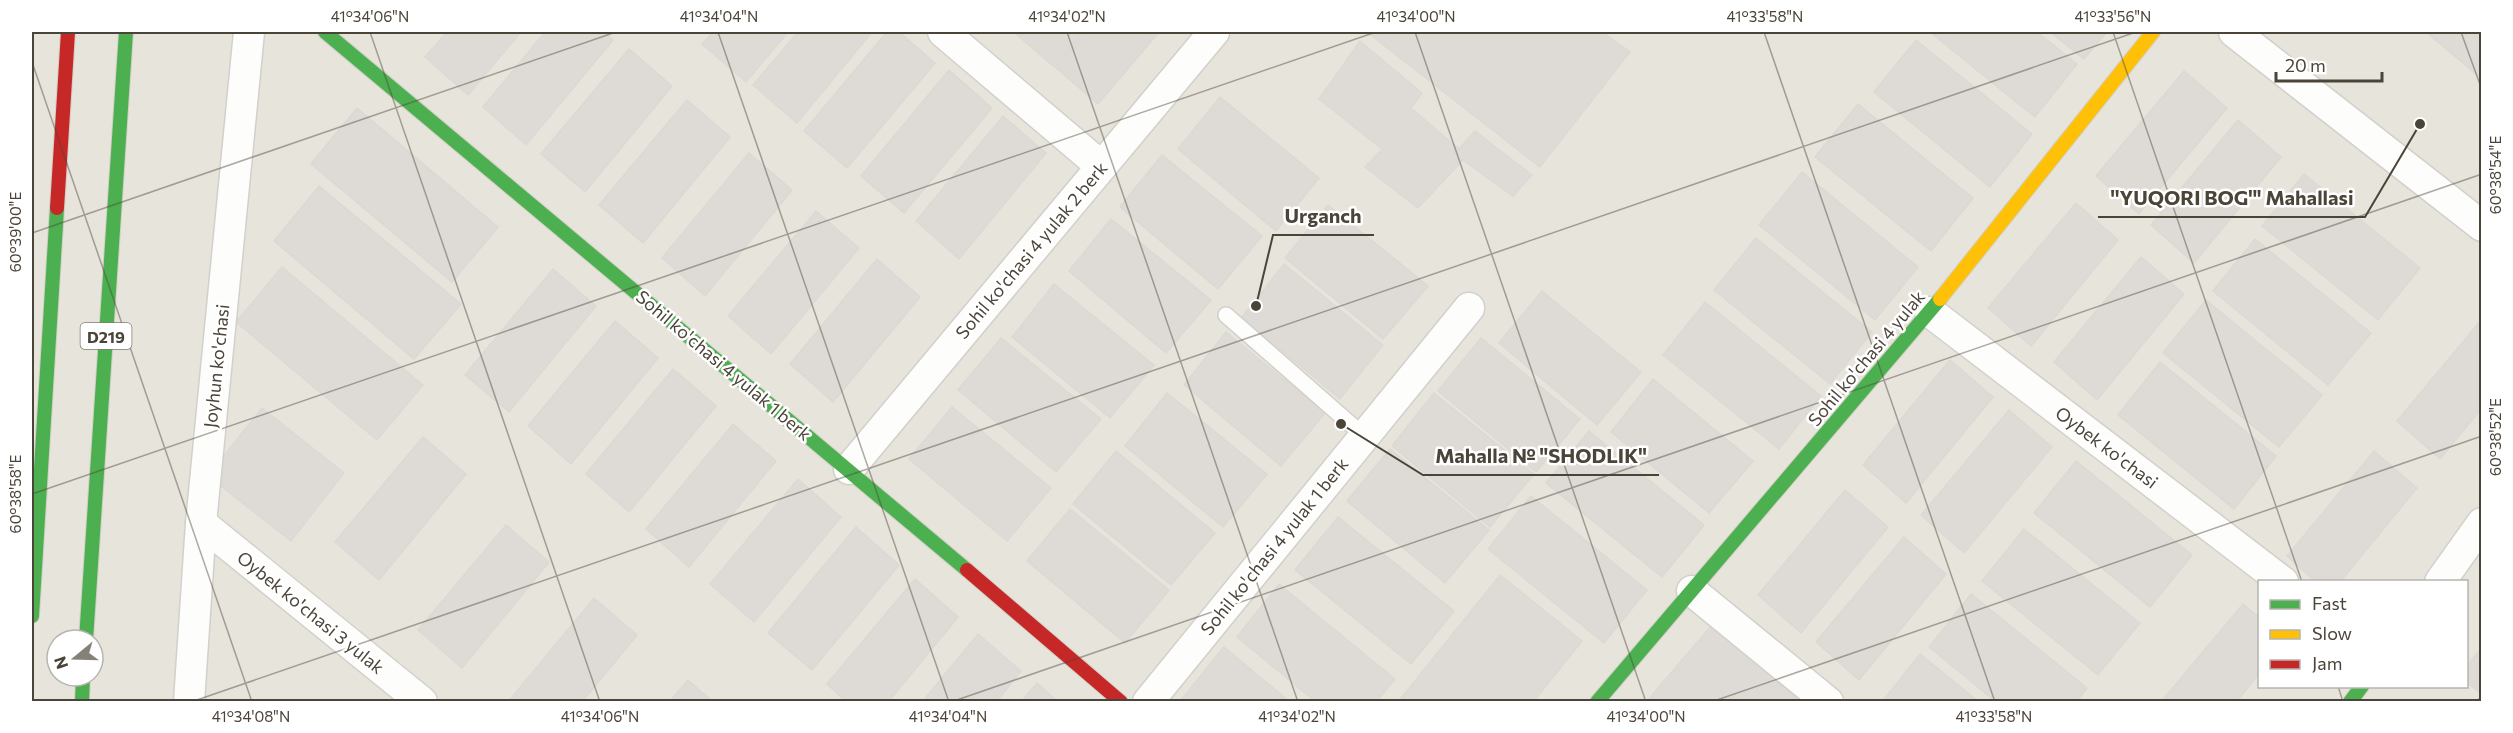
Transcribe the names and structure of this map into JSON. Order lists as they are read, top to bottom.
{
  "streets": {
    "street": [
      "Sohil ko'chasi 4 yulak 2 berk",
      "D219",
      "Sohil ko'chasi 4 yulak",
      "Sohil ko'chasi 4 yulak 1 berk",
      "Joyhun ko'chasi",
      "Oybek ko'chasi",
      "Oybek ko'chasi 3 yulak"
    ]
  },
  "crossings": [
    ["Sohil ko'chasi 4 yulak 2 berk", "Sohil ko'chasi 4 yulak 1 berk"],
    ["Sohil ko'chasi 4 yulak", "Oybek ko'chasi"],
    ["Joyhun ko'chasi", "Oybek ko'chasi 3 yulak"]
  ],
  "places": ["''YUQORI BOG'\" Mahallasi", "Urganch", "Mahalla № \"SHODLIK\""],
  "legend": ["Fast", "Slow", "Jam"],
  "scale_bar": "20 m",
  "north": "left",
  "coordinates": [
    "41°34'06\"N",
    "41°34'04\"N",
    "41°34'02\"N",
    "41°34'00\"N",
    "41°33'58\"N",
    "41°33'56\"N",
    "60°38'54\"E",
    "60°39'00\"E",
    "60°38'52\"E",
    "60°38'58\"E",
    "41°34'08\"N"
  ]
}
